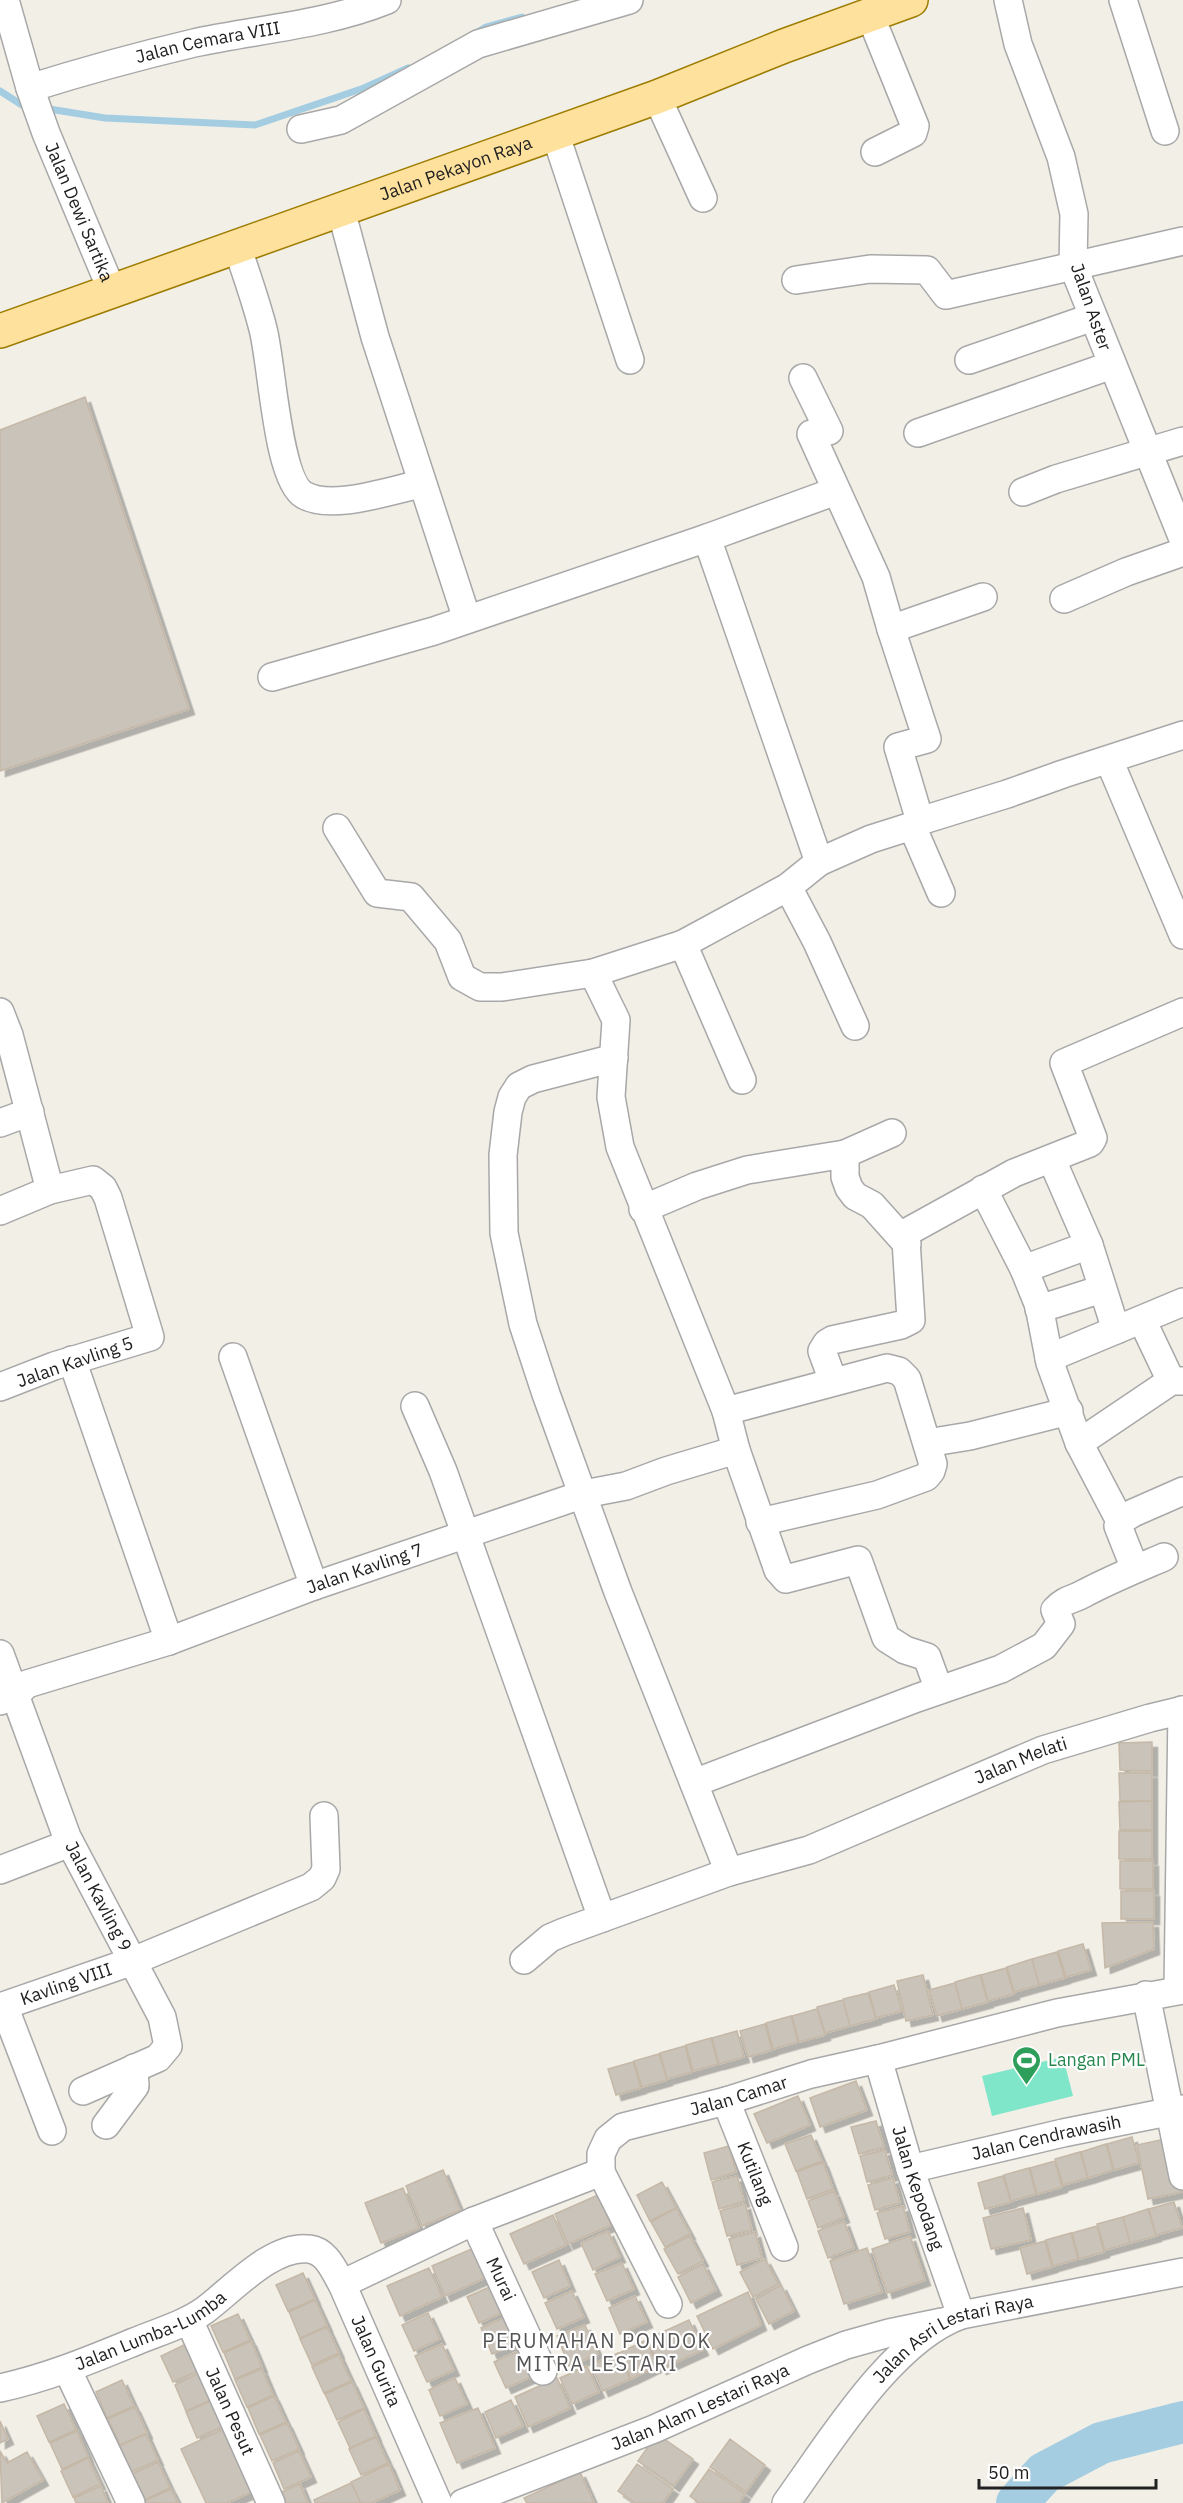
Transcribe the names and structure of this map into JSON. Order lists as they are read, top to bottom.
{
  "streets": {
    "main road": ["Jalan Pekayon Raya"],
    "street": [
      "Jalan Cemara VIII",
      "Jalan Dewi Sartika",
      "Jalan Aster",
      "Jalan Kavling 5",
      "Jalan Kavling 7",
      "Jalan Melati",
      "Jalan Kavling 9",
      "Kavling VIII",
      "Jalan Camar",
      "Jalan Cendrawasih",
      "Kutilang",
      "Jalan Kepodang",
      "Murai",
      "Jalan Lumba-Lumba",
      "Jalan Asri Lestari Raya",
      "Jalan Gurita",
      "Jalan Alam Lestari Raya",
      "Jalan Pesut"
    ]
  },
  "crossings": [
    ["Jalan Cemara VIII", "Jalan Dewi Sartika"],
    ["Jalan Pekayon Raya", "Jalan Dewi Sartika"],
    ["Jalan Kavling 7", "Jalan Kavling 9"],
    ["Jalan Melati", "Jalan Camar"],
    ["Jalan Kavling 9", "Kavling VIII"],
    ["Jalan Camar", "Kutilang"],
    ["Jalan Camar", "Jalan Kepodang"],
    ["Jalan Cendrawasih", "Jalan Kepodang"],
    ["Jalan Kepodang", "Jalan Asri Lestari Raya"],
    ["Jalan Kepodang", "Jalan Alam Lestari Raya"],
    ["Jalan Lumba-Lumba", "Jalan Gurita"],
    ["Jalan Lumba-Lumba", "Jalan Pesut"],
    ["Jalan Asri Lestari Raya", "Jalan Alam Lestari Raya"]
  ],
  "districts": ["PERUMAHAN PONDOK MITRA LESTARI"],
  "places": {
    "sports": ["Langan PML"]
  },
  "scale_bar": "50 m"
}
